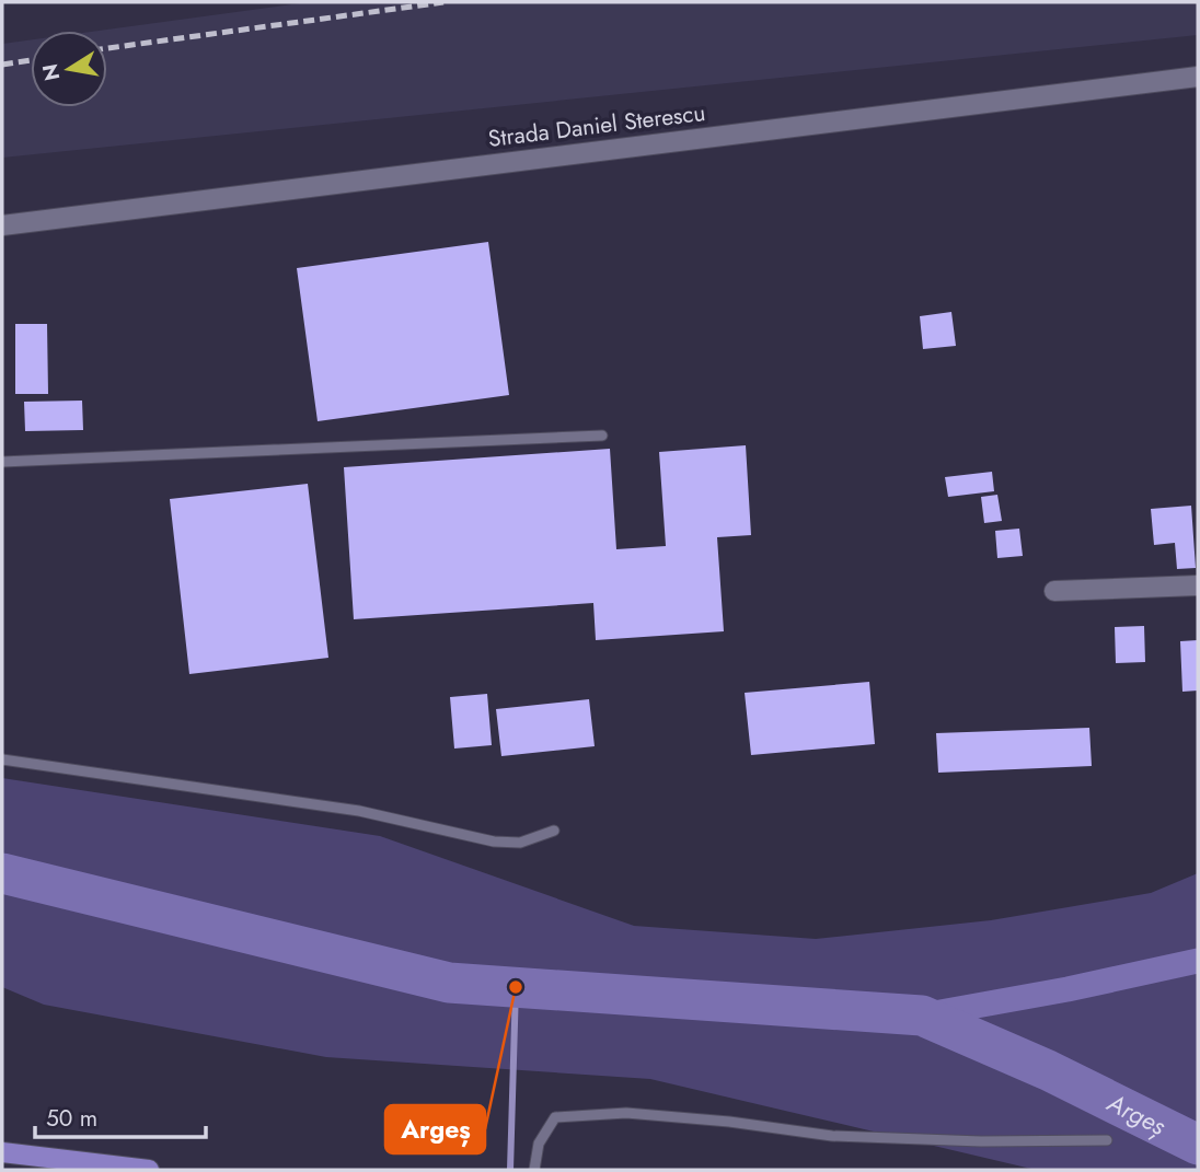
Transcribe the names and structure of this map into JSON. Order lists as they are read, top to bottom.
{
  "streets": {
    "street": ["Strada Daniel Sterescu"]
  },
  "water": ["Argeș"],
  "places": ["Argeș"],
  "scale_bar": "50 m",
  "north": "left"
}
